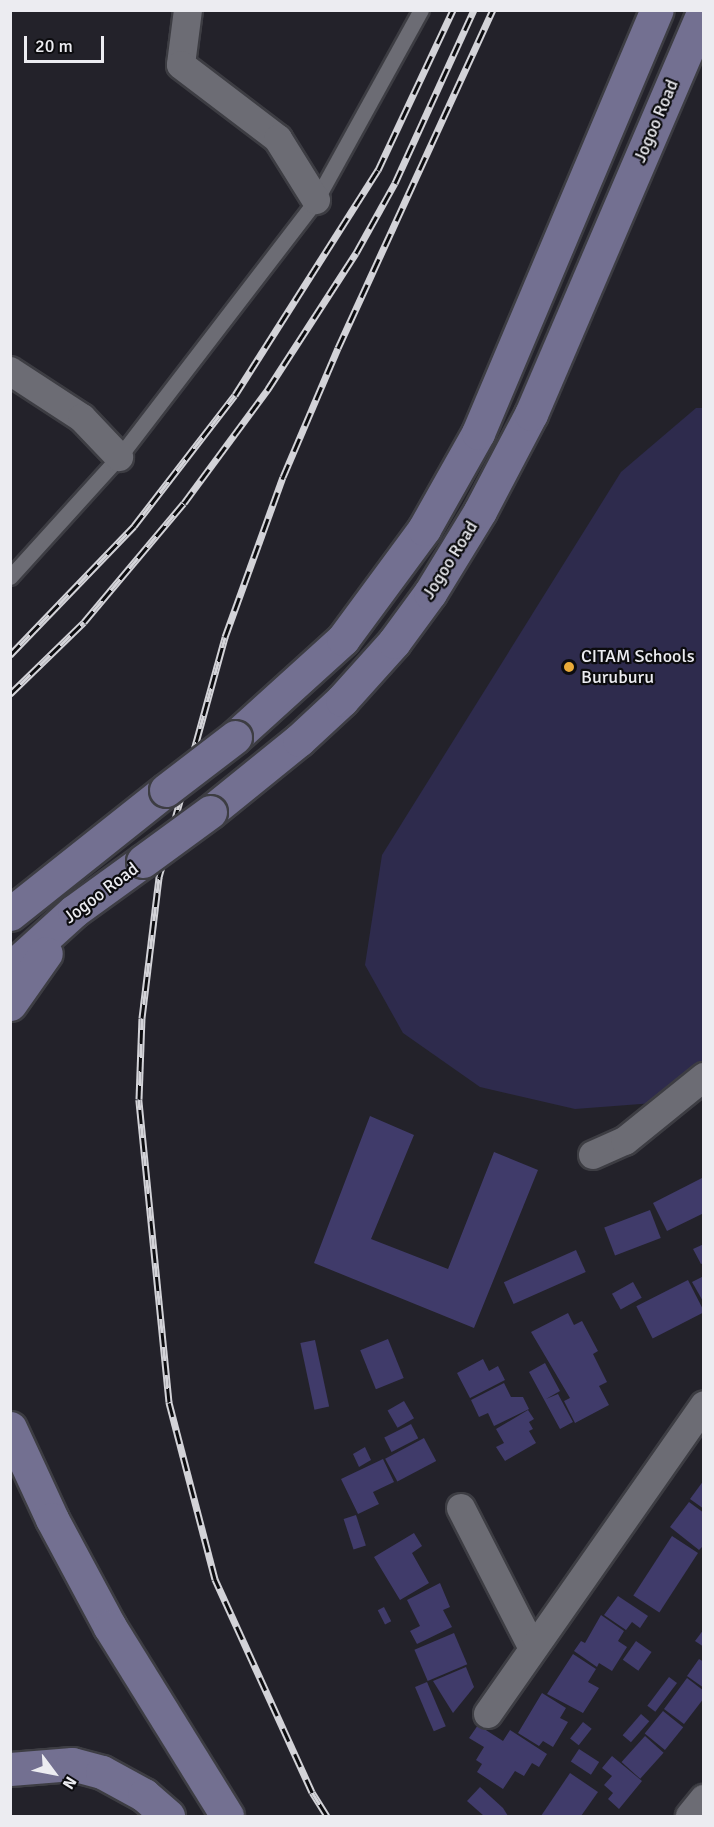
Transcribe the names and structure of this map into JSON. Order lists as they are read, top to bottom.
{
  "streets": {
    "main road": ["Jogoo Road"]
  },
  "places": ["CITAM Schools Buruburu"],
  "scale_bar": "20 m",
  "north": "bottom right"
}
